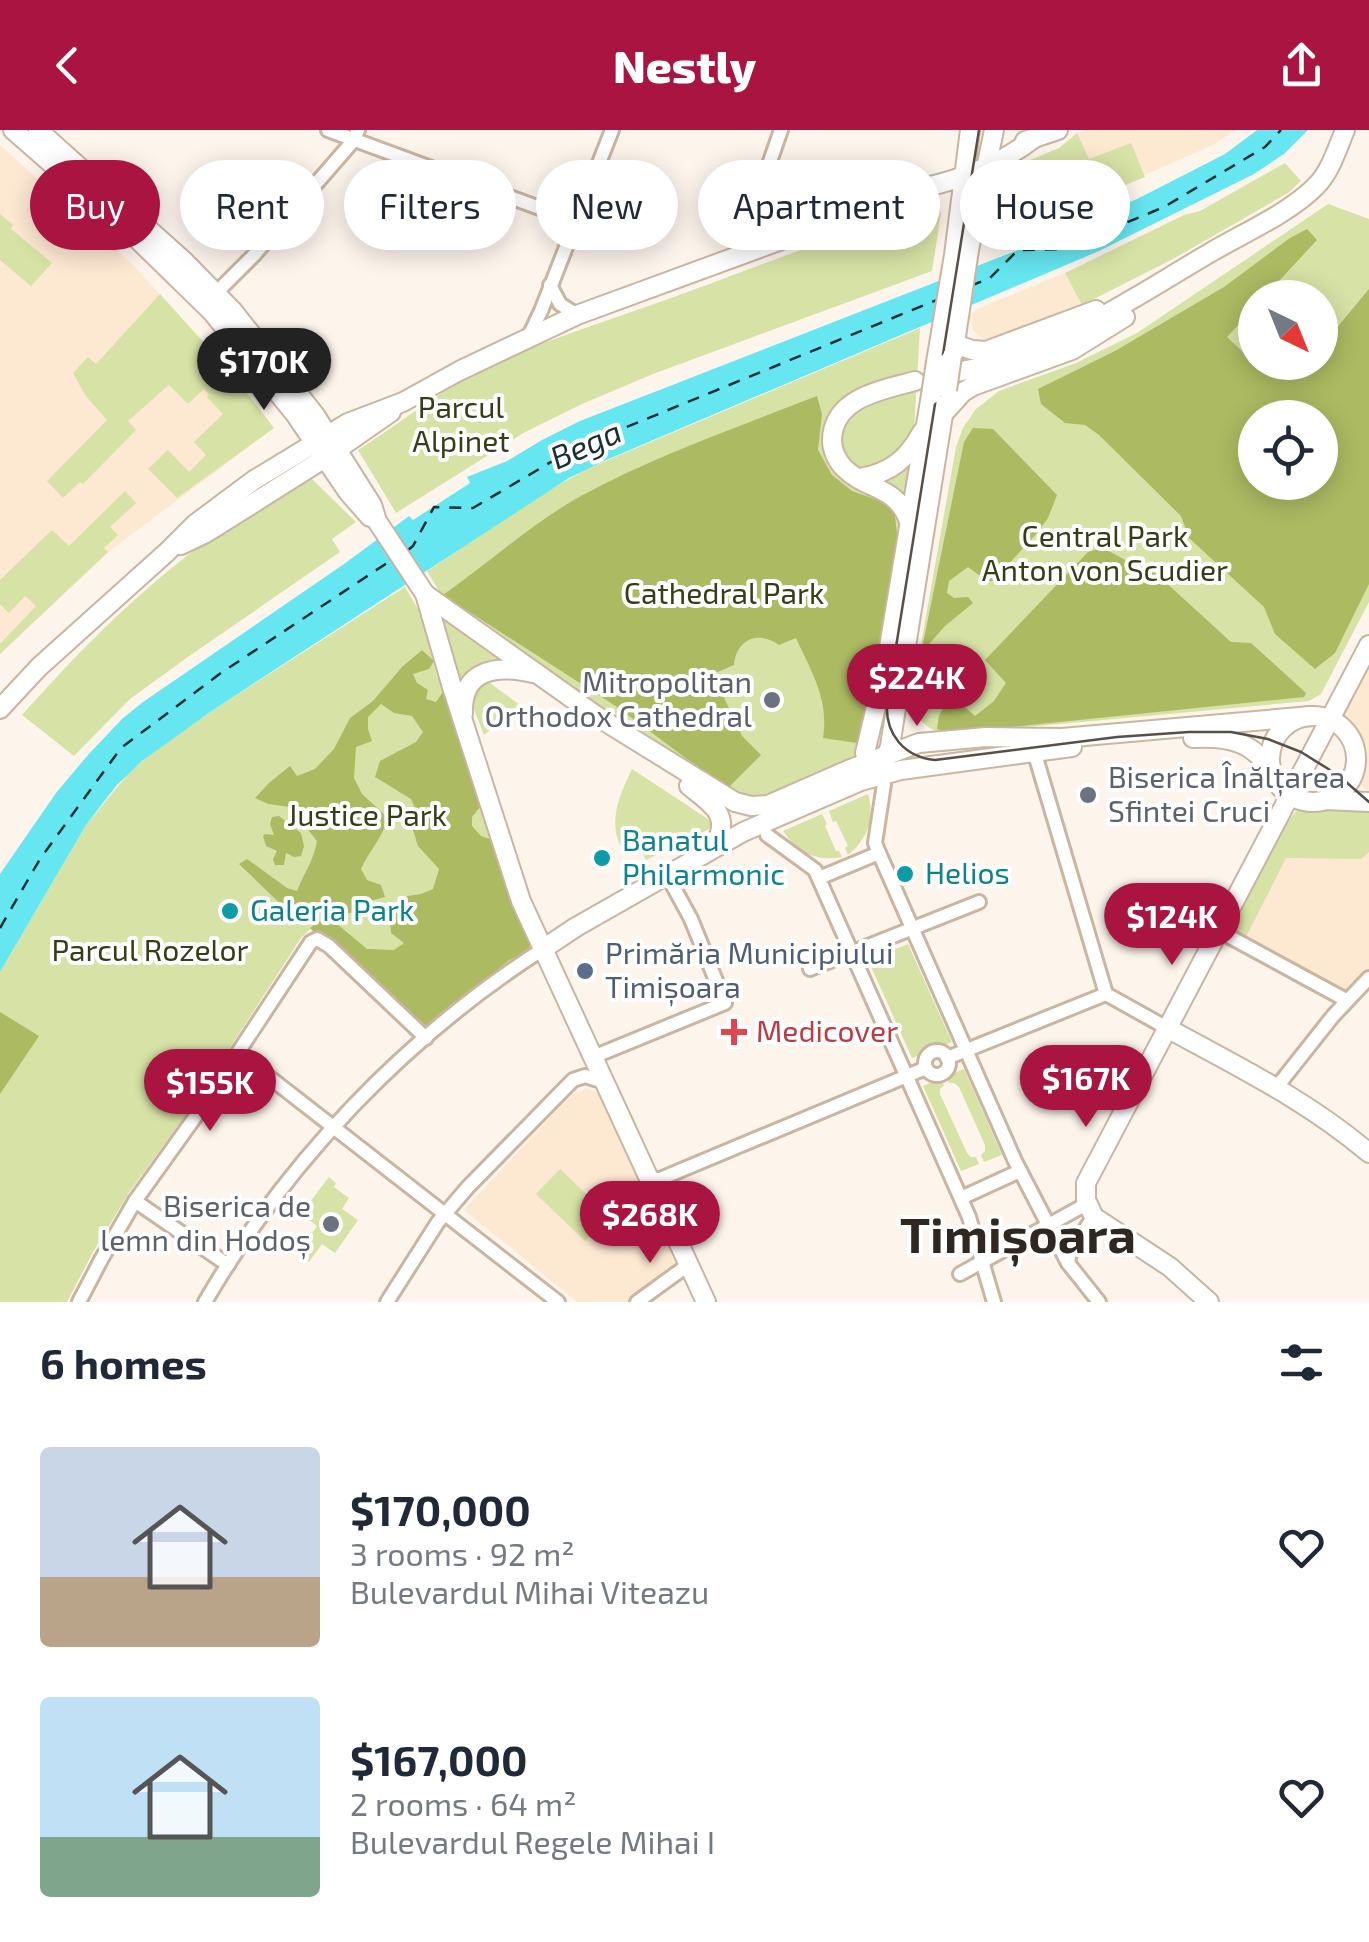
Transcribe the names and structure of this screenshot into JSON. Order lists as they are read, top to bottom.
{
  "districts": ["Timișoara"],
  "water": ["Bega"],
  "parks": [
    "Parcul Alpinet",
    "Central Park Anton von Scudier",
    "Cathedral Park",
    "Justice Park",
    "Parcul Rozelor"
  ],
  "places": {
    "other": [
      "Mitropolitan Orthodox Cathedral",
      "Biserica Înălțarea Sfintei Cruci",
      "Banatul Philarmonic",
      "Helios",
      "Galeria Park",
      "Primăria Municipiului Timișoara",
      "Biserica de lemn din Hodoș"
    ],
    "health": ["Medicover"]
  },
  "north": "bottom right",
  "page": {
    "header": "Nestly",
    "chip": [
      "Buy",
      "Rent",
      "Filters",
      "New",
      "Apartment",
      "House"
    ],
    "price": [
      "$170K",
      "$224K",
      "$124K",
      "$167K",
      "$155K",
      "$268K"
    ],
    "heading": "6 homes",
    "list": [
      {
        "name": "$170,000",
        "note": "3 rooms · 92 m² · Bulevardul Mihai Viteazu"
      },
      {
        "name": "$167,000",
        "note": "2 rooms · 64 m² · Bulevardul Regele Mihai I"
      }
    ]
  }
}
